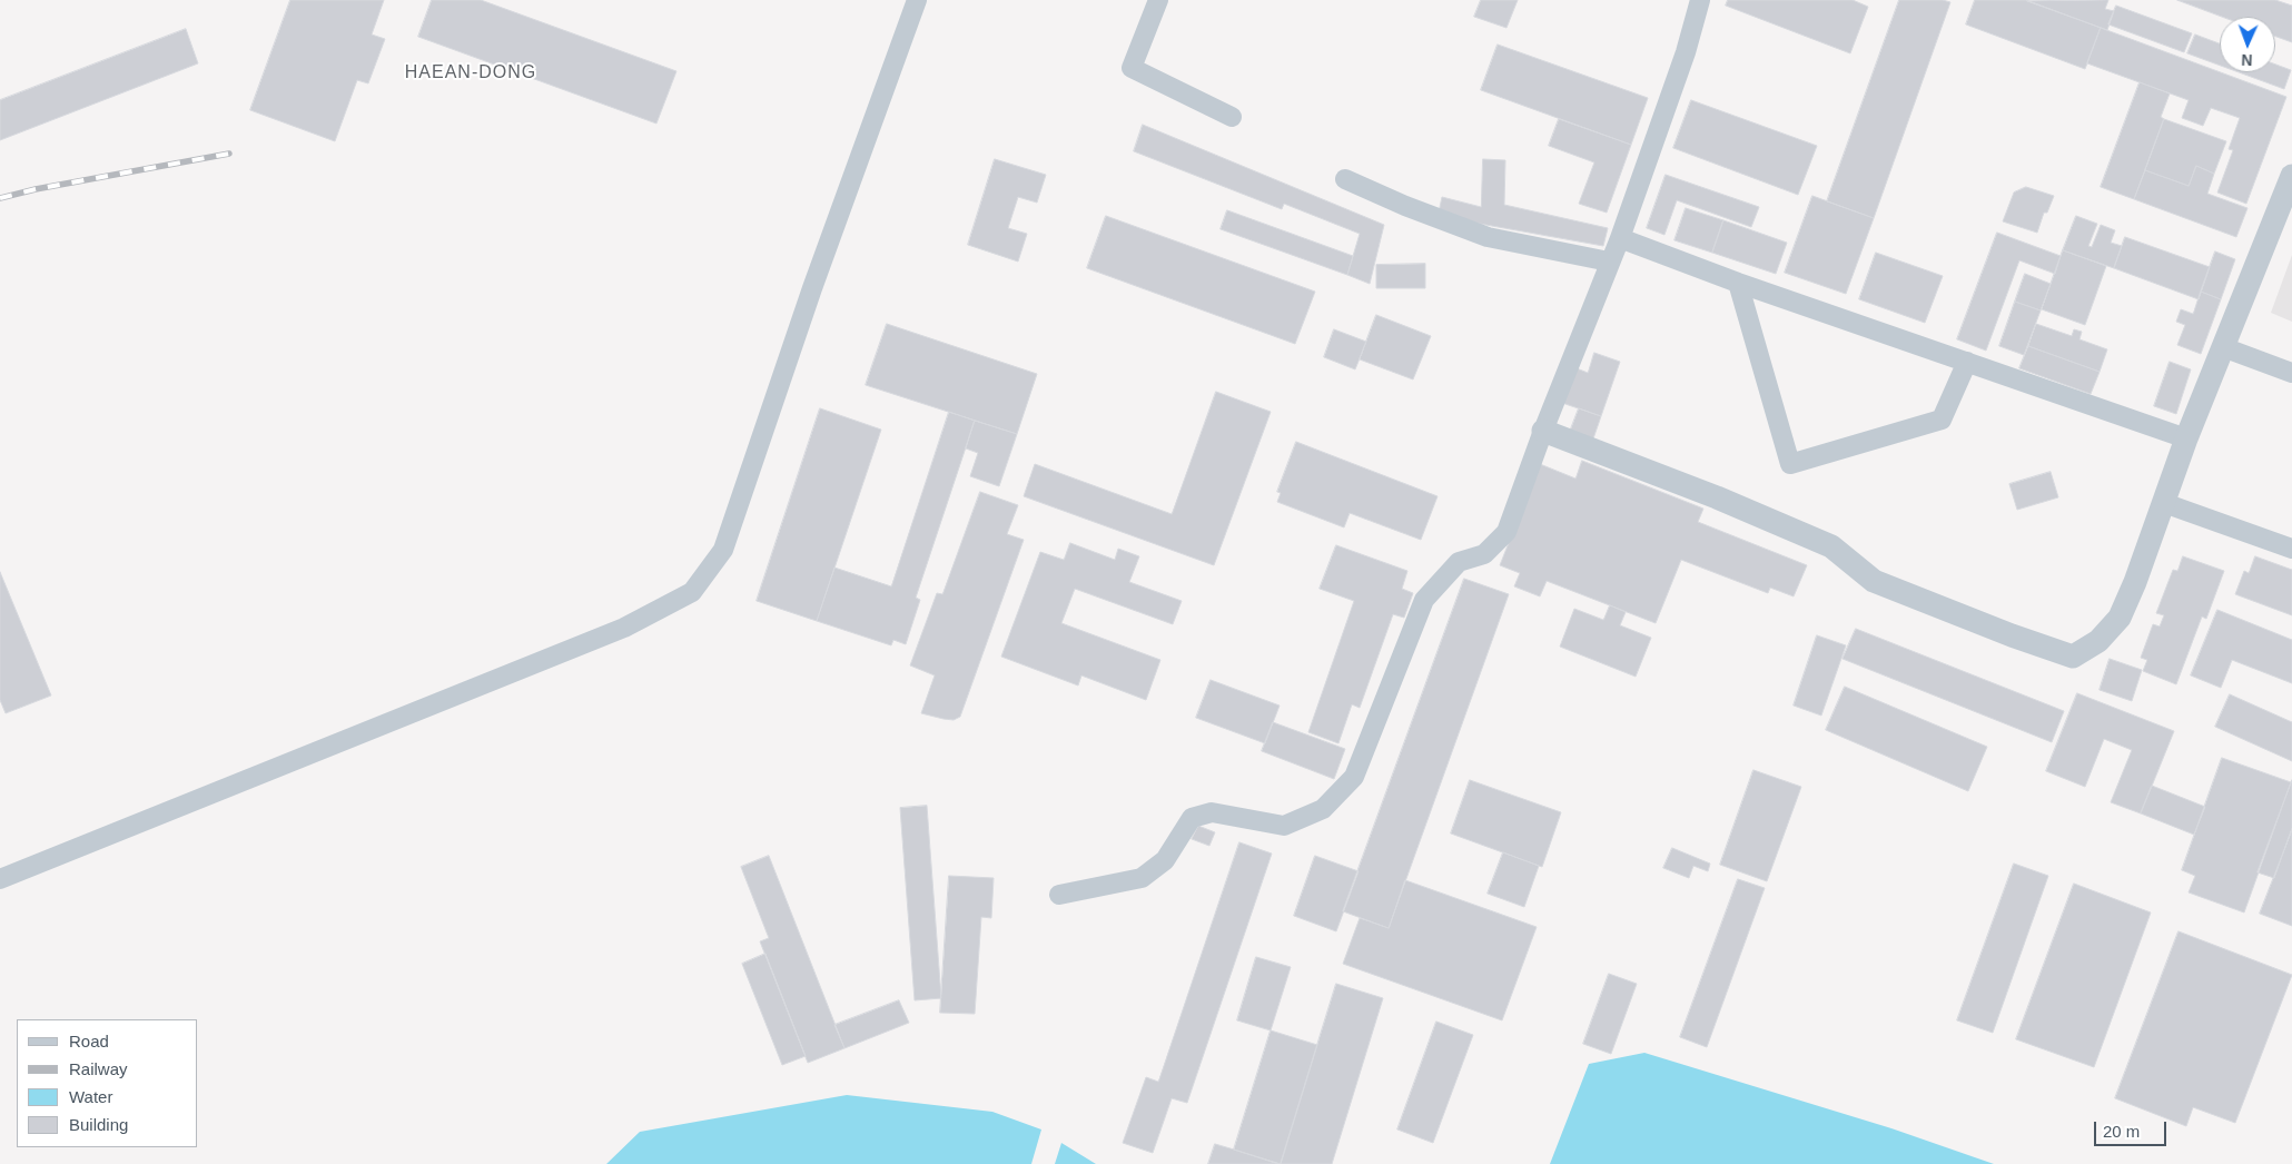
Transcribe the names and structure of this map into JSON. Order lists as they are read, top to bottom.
{
  "districts": ["HAEAN-DONG"],
  "legend": [
    "Road",
    "Railway",
    "Water",
    "Building"
  ],
  "scale_bar": "20 m",
  "north": "bottom"
}
